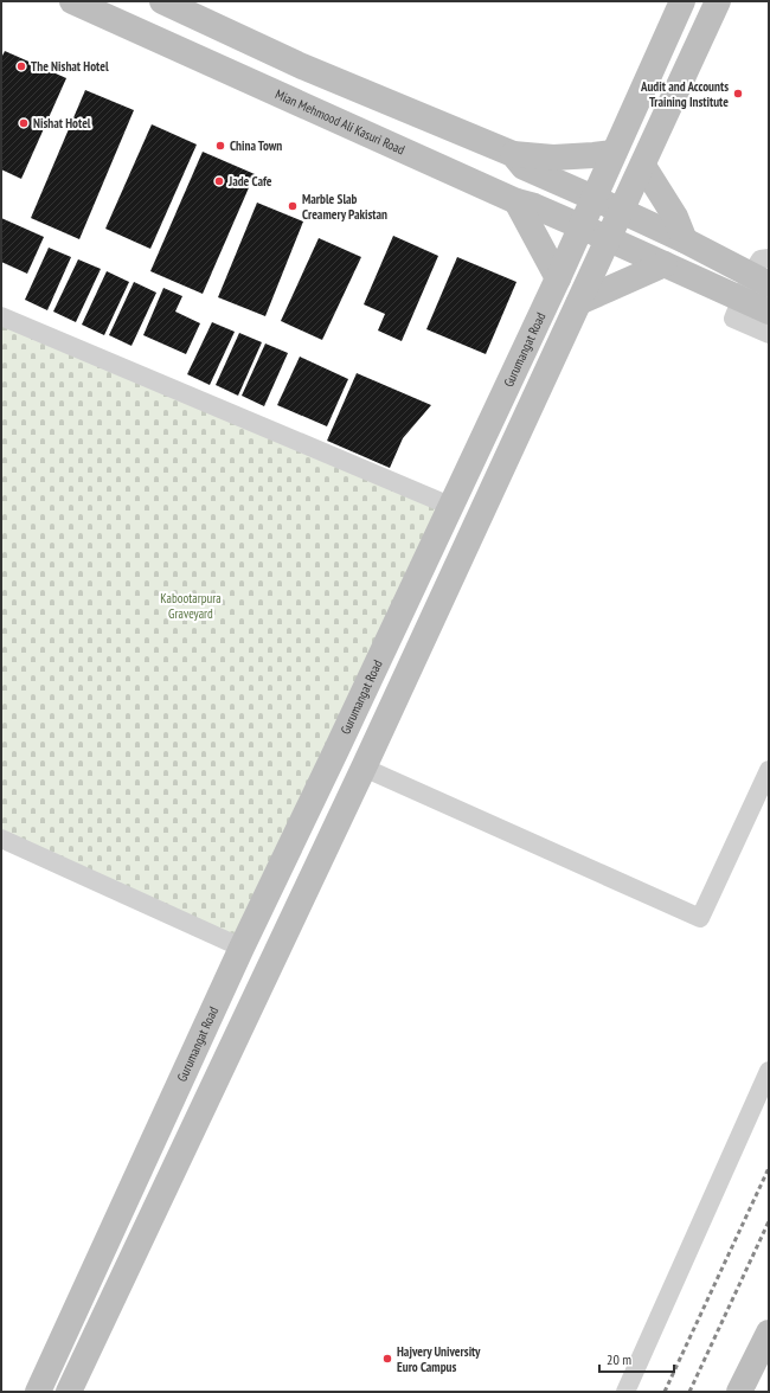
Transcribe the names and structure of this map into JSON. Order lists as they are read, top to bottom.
{
  "streets": {
    "main road": ["Mian Mehmood Ali Kasuri Road", "Gurumangat Road"]
  },
  "crossings": [
    ["Mian Mehmood Ali Kasuri Road", "Gurumangat Road"]
  ],
  "parks": ["Kabootarpura Graveyard"],
  "places": [
    "The Nishat Hotel",
    "Audit and Accounts Training Institute",
    "Nishat Hotel",
    "China Town",
    "Jade Cafe",
    "Marble Slab Creamery Pakistan",
    "Hajvery University Euro Campus"
  ],
  "scale_bar": "20 m"
}
